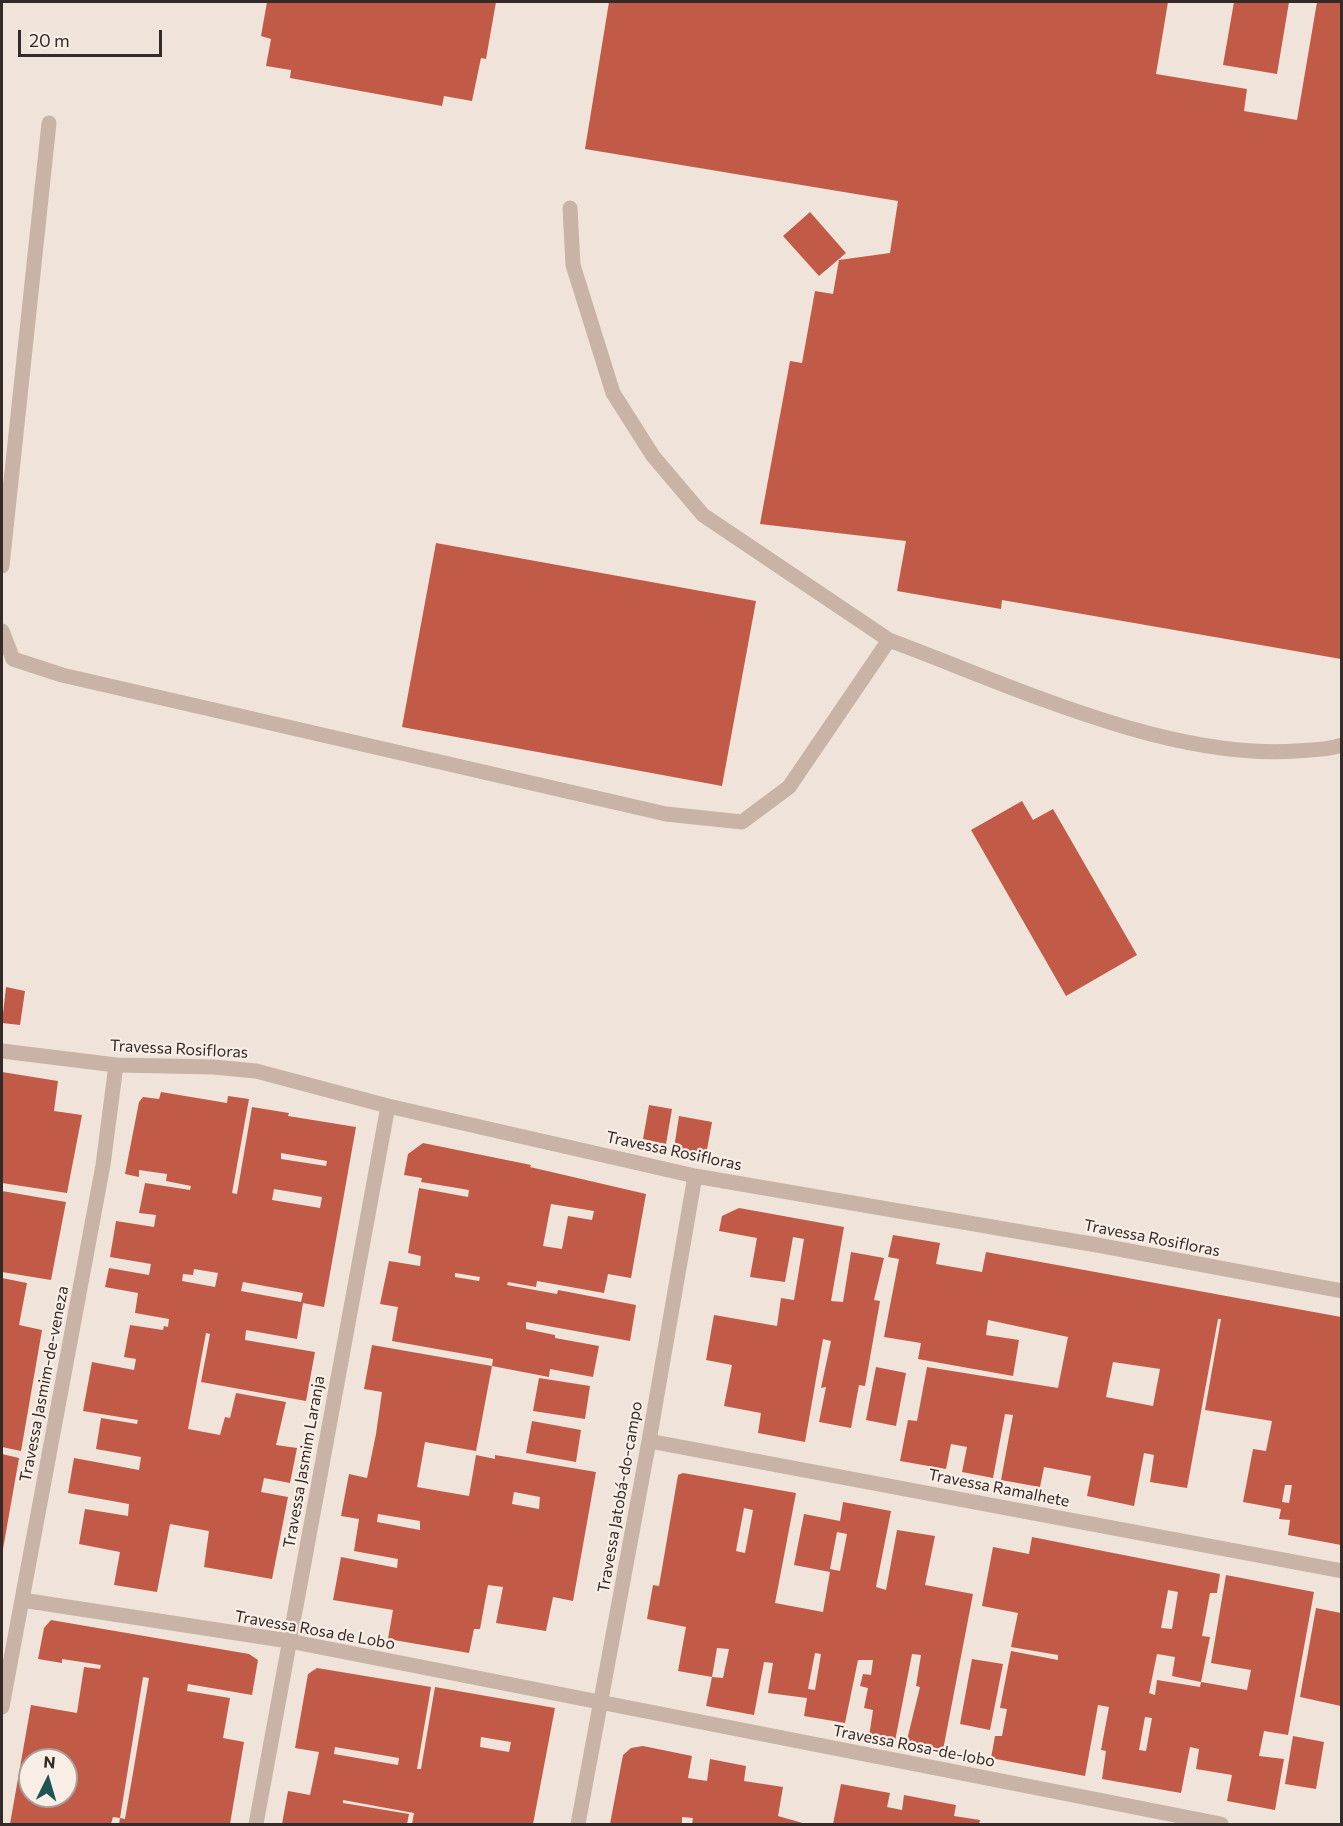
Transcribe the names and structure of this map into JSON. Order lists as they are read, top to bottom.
{
  "streets": {
    "street": [
      "Travessa Rosifloras",
      "Travessa Jasmim-de-veneza",
      "Travessa Jasmim Laranja",
      "Travessa Ramalhete",
      "Travessa Jatobá-do-campo",
      "Travessa Rosa de Lobo",
      "Travessa Rosa-de-lobo"
    ]
  },
  "crossings": [
    ["Travessa Rosifloras", "Travessa Jasmim-de-veneza"],
    ["Travessa Rosifloras", "Travessa Jasmim Laranja"],
    ["Travessa Rosifloras", "Travessa Jatobá-do-campo"],
    ["Travessa Jasmim-de-veneza", "Travessa Rosa de Lobo"],
    ["Travessa Jasmim Laranja", "Travessa Rosa de Lobo"],
    ["Travessa Ramalhete", "Travessa Jatobá-do-campo"],
    ["Travessa Jatobá-do-campo", "Travessa Rosa de Lobo"],
    ["Travessa Jatobá-do-campo", "Travessa Rosa-de-lobo"],
    ["Travessa Rosa de Lobo", "Travessa Rosa-de-lobo"]
  ],
  "scale_bar": "20 m",
  "north": "top"
}
